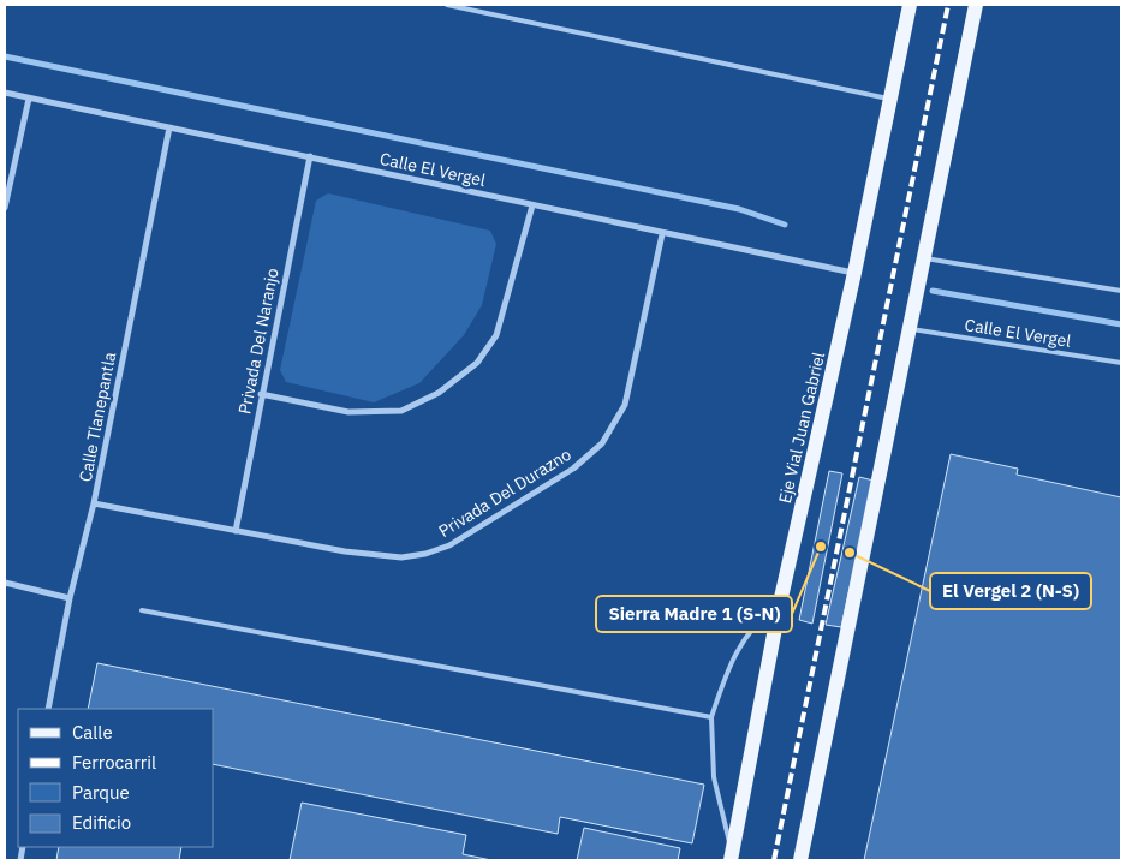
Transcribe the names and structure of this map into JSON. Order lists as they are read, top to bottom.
{
  "streets": {
    "main road": ["Eje Vial Juan Gabriel"],
    "street": [
      "Calle El Vergel",
      "Privada Del Naranjo",
      "Calle Tlanepantla",
      "Privada Del Durazno"
    ]
  },
  "crossings": [
    ["Calle El Vergel", "Privada Del Naranjo"],
    ["Calle El Vergel", "Calle Tlanepantla"],
    ["Calle El Vergel", "Eje Vial Juan Gabriel"],
    ["Calle El Vergel", "Privada Del Durazno"],
    ["Privada Del Naranjo", "Privada Del Durazno"],
    ["Calle Tlanepantla", "Privada Del Durazno"]
  ],
  "places": ["Sierra Madre 1 (S-N)", "El Vergel 2 (N-S)"],
  "legend": [
    "Calle",
    "Ferrocarril",
    "Parque",
    "Edificio"
  ]
}
